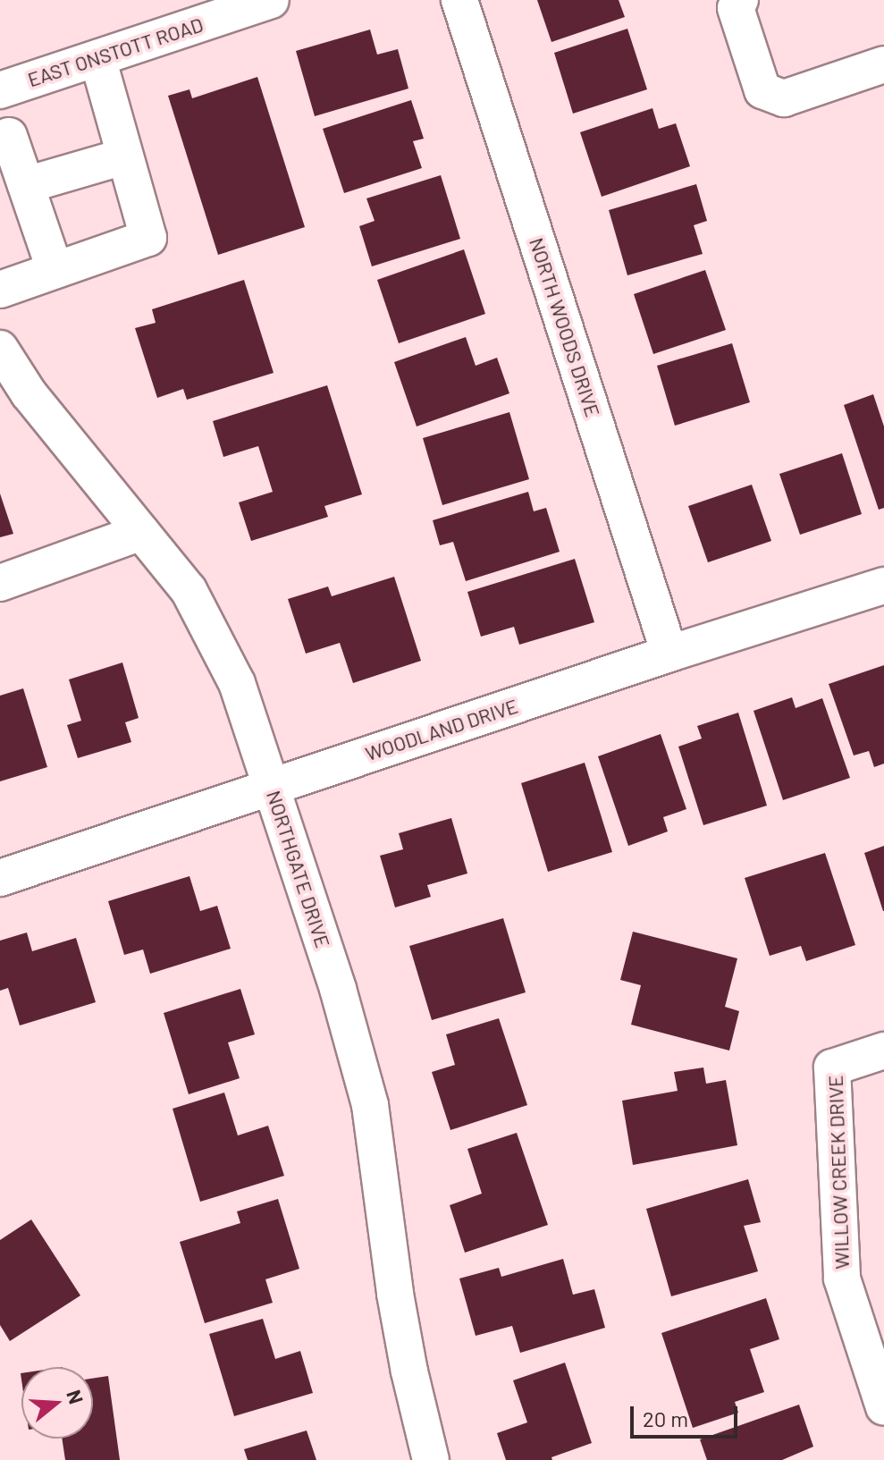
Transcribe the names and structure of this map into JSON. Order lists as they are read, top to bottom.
{
  "streets": {
    "street": [
      "EAST ONSTOTT ROAD",
      "NORTH WOODS DRIVE",
      "WOODLAND DRIVE",
      "NORTHGATE DRIVE",
      "WILLOW CREEK DRIVE"
    ]
  },
  "crossings": [
    ["NORTH WOODS DRIVE", "WOODLAND DRIVE"],
    ["WOODLAND DRIVE", "NORTHGATE DRIVE"]
  ],
  "scale_bar": "20 m",
  "north": "right"
}
